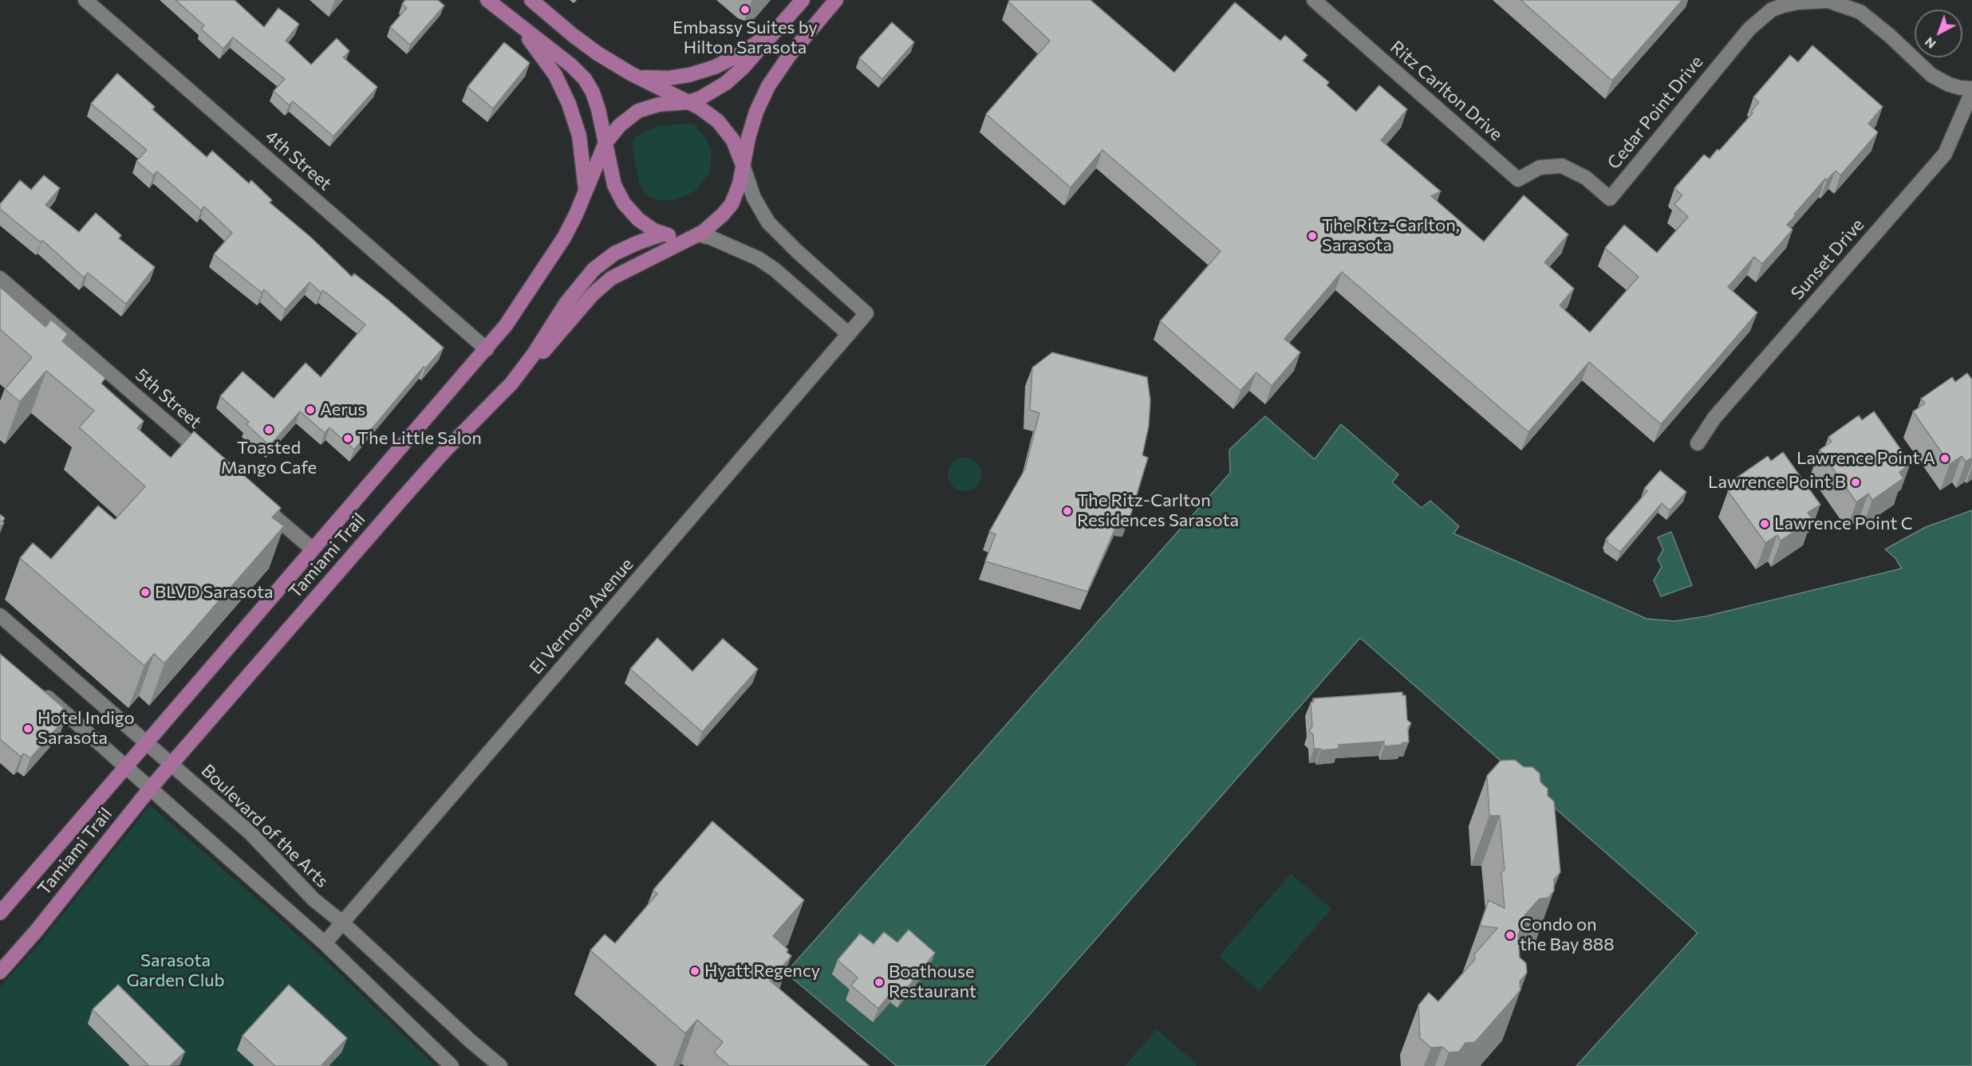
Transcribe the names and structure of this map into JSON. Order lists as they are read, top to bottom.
{
  "streets": {
    "main road": ["Tamiami Trail"],
    "street": [
      "Ritz Carlton Drive",
      "Cedar Point Drive",
      "4th Street",
      "Sunset Drive",
      "5th Street",
      "El Vernona Avenue",
      "Boulevard of the Arts"
    ]
  },
  "crossings": [
    ["Ritz Carlton Drive", "Cedar Point Drive"],
    ["Cedar Point Drive", "Sunset Drive"],
    ["4th Street", "Tamiami Trail"],
    ["Tamiami Trail", "El Vernona Avenue"],
    ["Tamiami Trail", "Boulevard of the Arts"],
    ["El Vernona Avenue", "Boulevard of the Arts"]
  ],
  "parks": ["Sarasota Garden Club"],
  "places": [
    "Embassy Suites by Hilton Sarasota",
    "The Ritz-Carlton, Sarasota",
    "Aerus",
    "Toasted Mango Cafe",
    "The Little Salon",
    "Lawrence Point A",
    "Lawrence Point B",
    "The Ritz-Carlton Residences Sarasota",
    "Lawrence Point C",
    "BLVD Sarasota",
    "Hotel Indigo Sarasota",
    "Condo on the Bay 888",
    "Hyatt Regency",
    "Boathouse Restaurant"
  ],
  "north": "bottom left"
}
